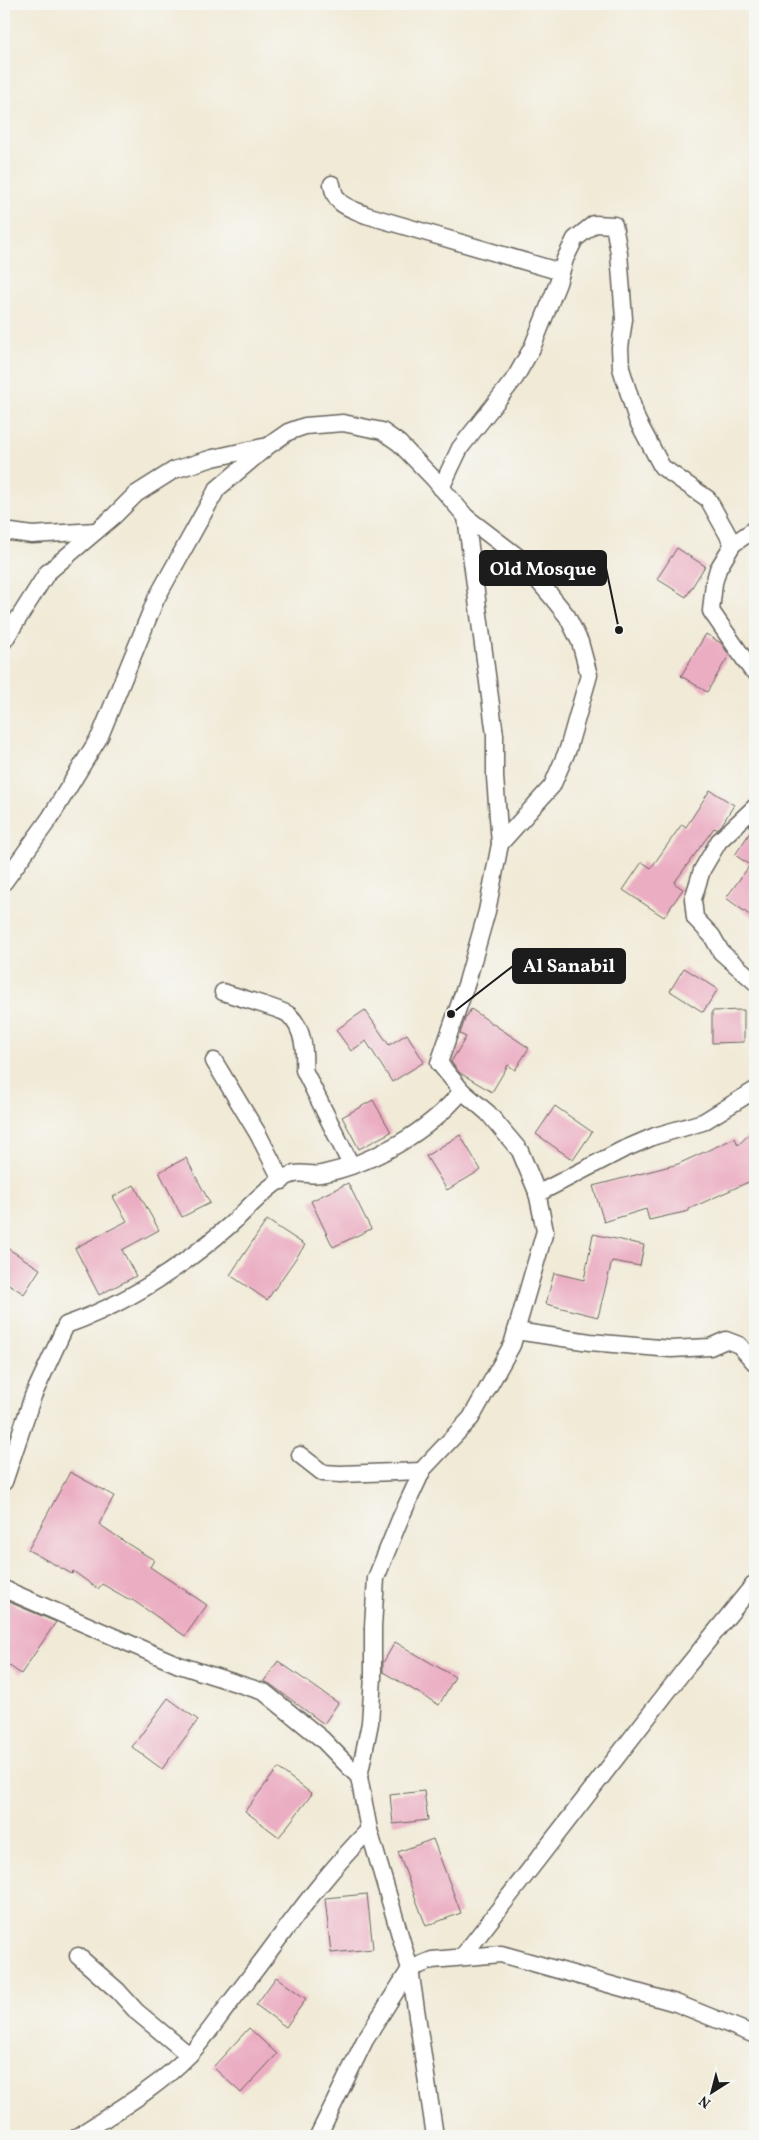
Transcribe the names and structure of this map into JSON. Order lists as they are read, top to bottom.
{
  "places": ["Old Mosque", "Al Sanabil"],
  "north": "bottom left"
}
